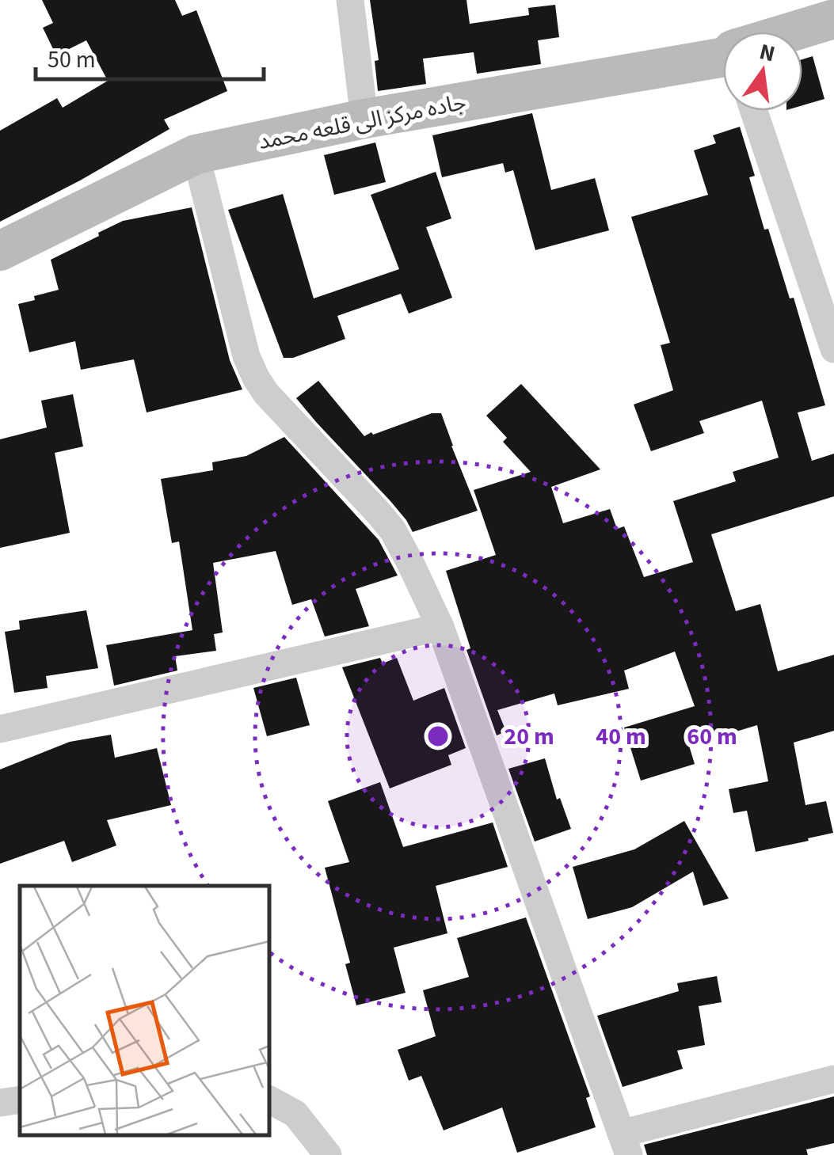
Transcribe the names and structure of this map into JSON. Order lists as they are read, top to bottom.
{
  "streets": {
    "street": ["جاده مرکز الی قلعه محمد"]
  },
  "scale_bar": "50 m",
  "north": "top",
  "rings": ["20 m", "40 m", "60 m"]
}
